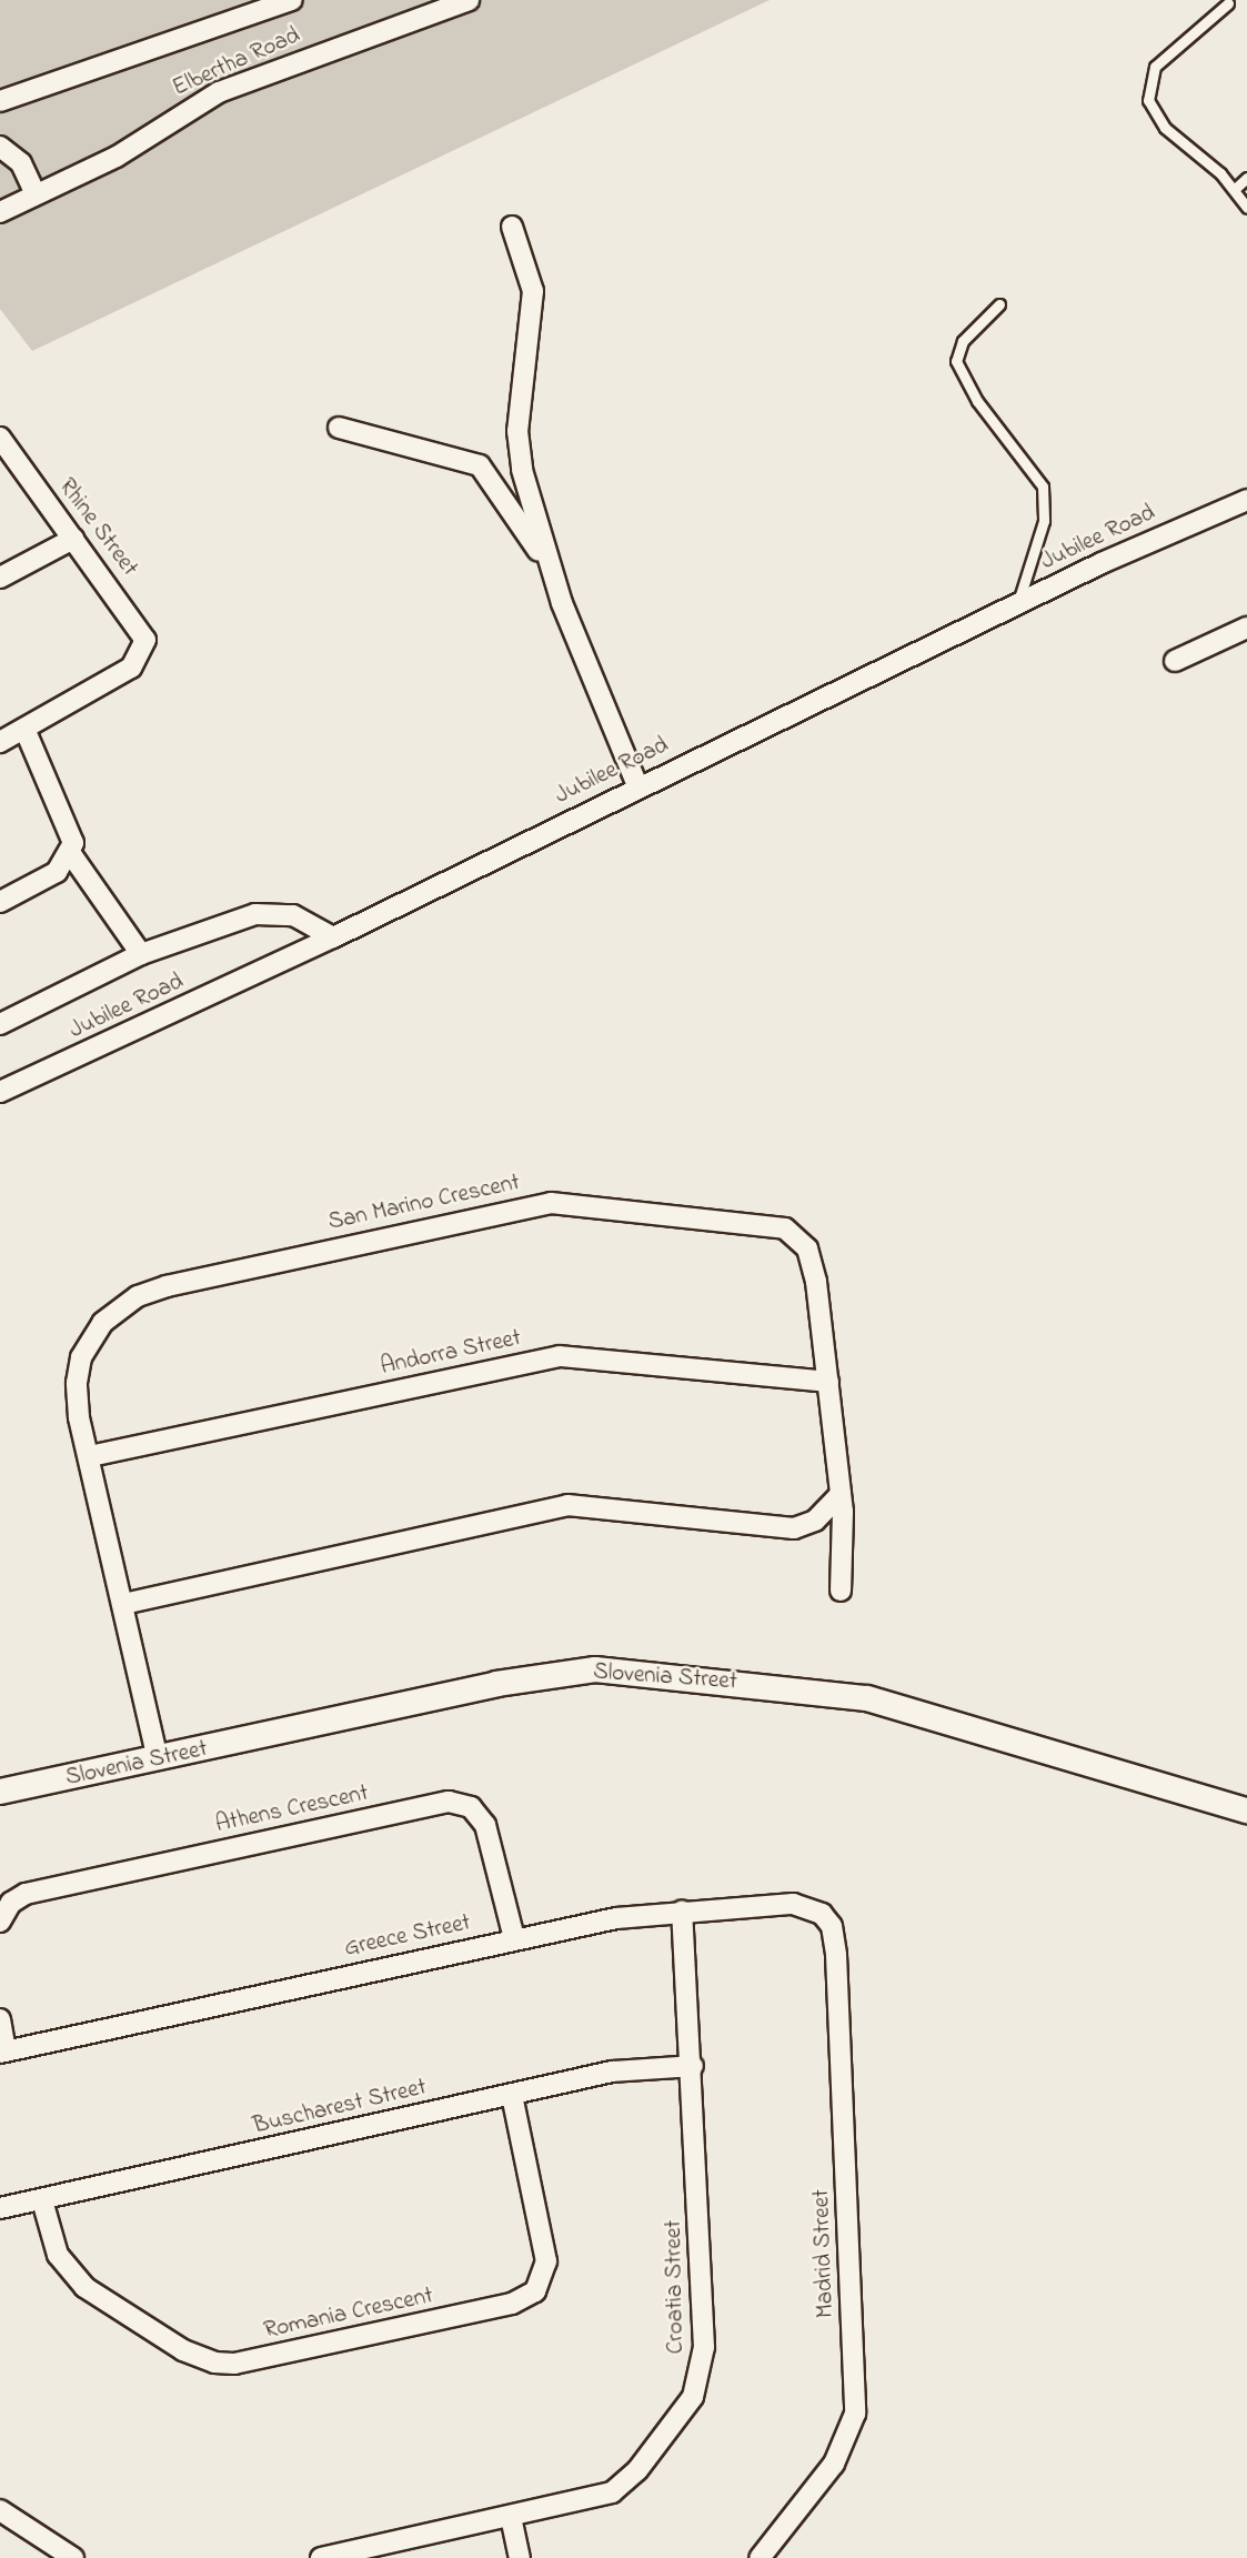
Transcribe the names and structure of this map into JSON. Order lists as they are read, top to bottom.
{
  "streets": {
    "street": [
      "Elbertha Road",
      "Rhine Street",
      "Jubilee Road",
      "San Marino Crescent",
      "Andorra Street",
      "Slovenia Street",
      "Athens Crescent",
      "Greece Street",
      "Buscharest Street",
      "Madrid Street",
      "Croatia Street",
      "Romania Crescent"
    ]
  },
  "crossings": [
    ["San Marino Crescent", "Andorra Street"],
    ["San Marino Crescent", "Slovenia Street"],
    ["Athens Crescent", "Greece Street"],
    ["Greece Street", "Madrid Street"],
    ["Greece Street", "Croatia Street"],
    ["Buscharest Street", "Croatia Street"],
    ["Buscharest Street", "Romania Crescent"]
  ]
}
